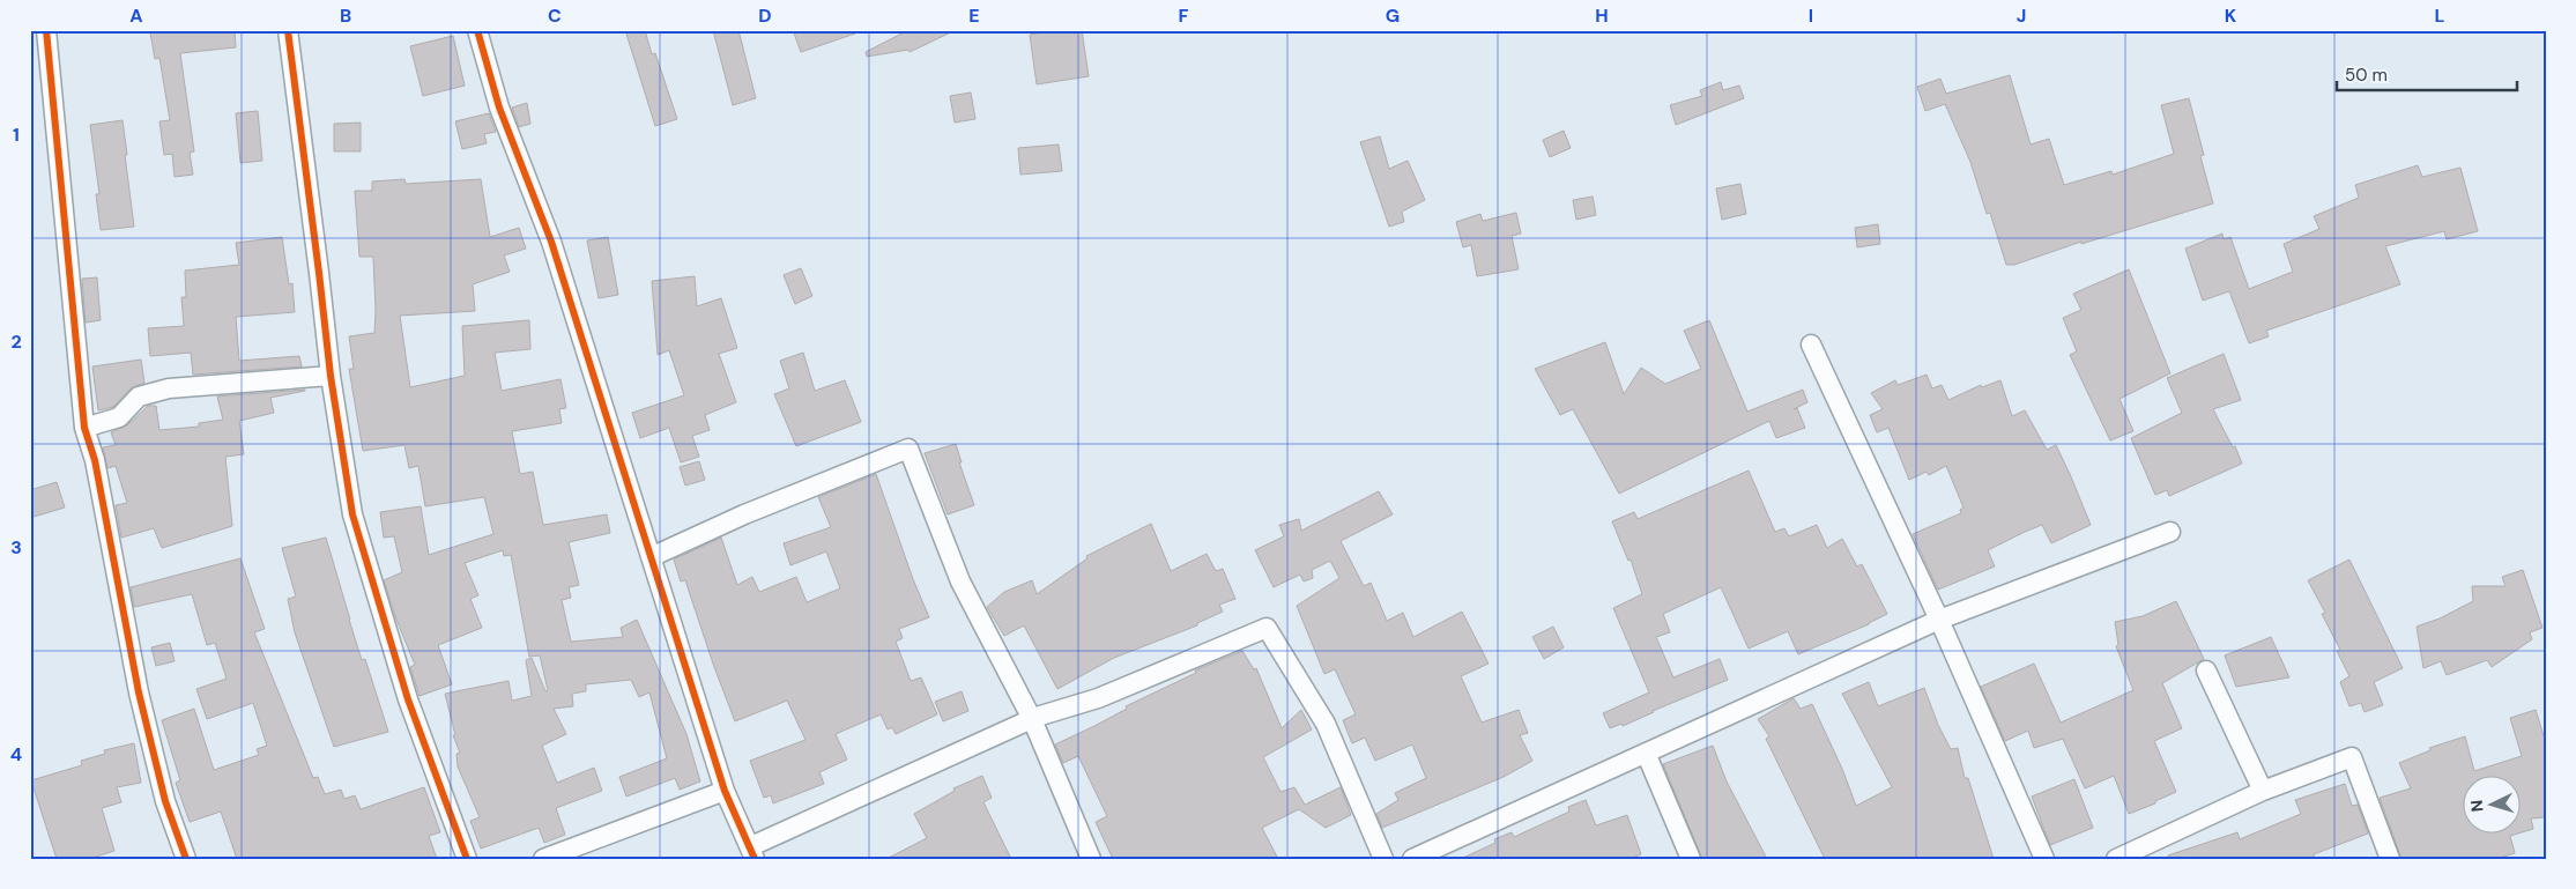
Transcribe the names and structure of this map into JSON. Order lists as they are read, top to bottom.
{
  "scale_bar": "50 m",
  "north": "left",
  "grid": {
    "columns": [
      "A",
      "B",
      "C",
      "D",
      "E",
      "F",
      "G",
      "H",
      "I",
      "J",
      "K",
      "L"
    ],
    "rows": [
      "1",
      "2",
      "3",
      "4"
    ]
  }
}
